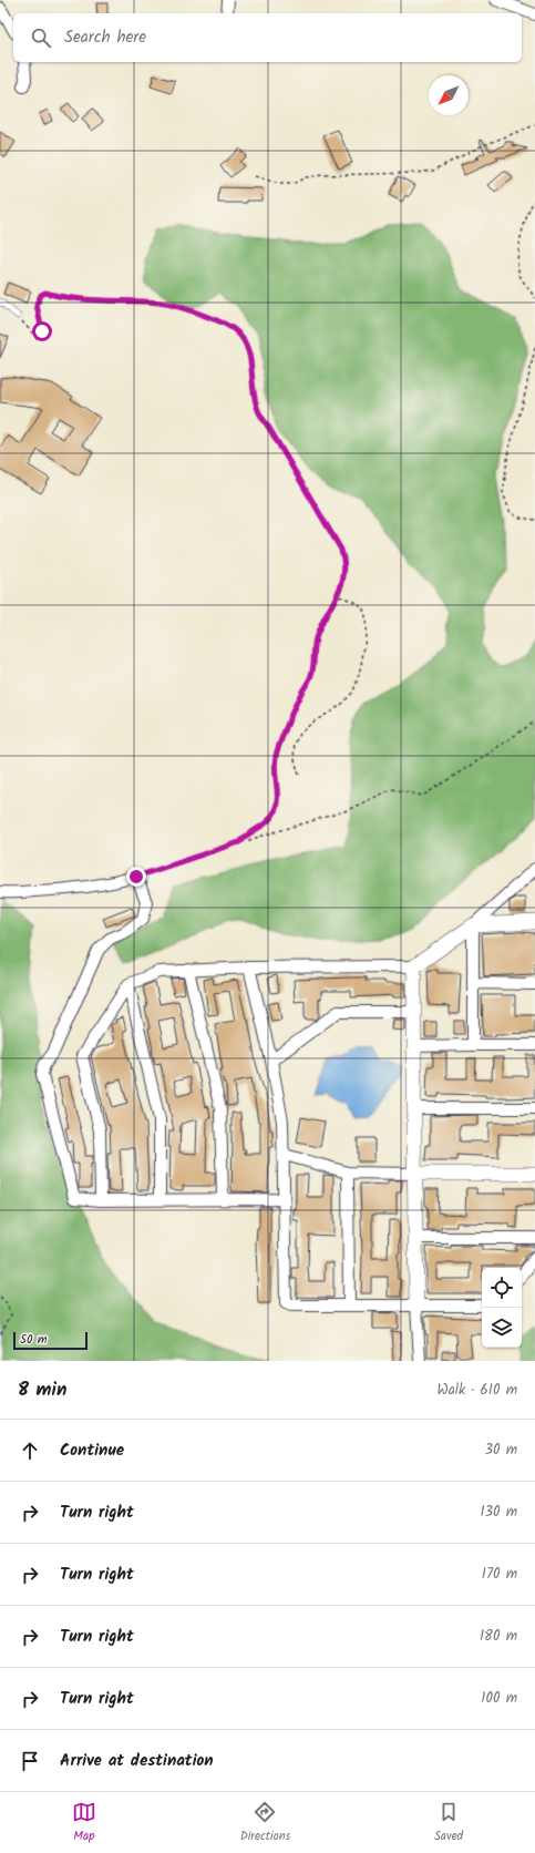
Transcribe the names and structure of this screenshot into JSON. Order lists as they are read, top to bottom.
{
  "scale_bar": "50 m",
  "north": "bottom left",
  "page": {
    "search": "Search here",
    "scale": "50 m",
    "heading": ["8 min", "Walk · 610 m"],
    "list": [
      ["Continue", "30 m"],
      ["Turn right", "130 m"],
      ["Turn right", "170 m"],
      ["Turn right", "180 m"],
      ["Turn right", "100 m"],
      "Arrive at destination"
    ],
    "nav": ["Map", "Directions", "Saved"]
  }
}
